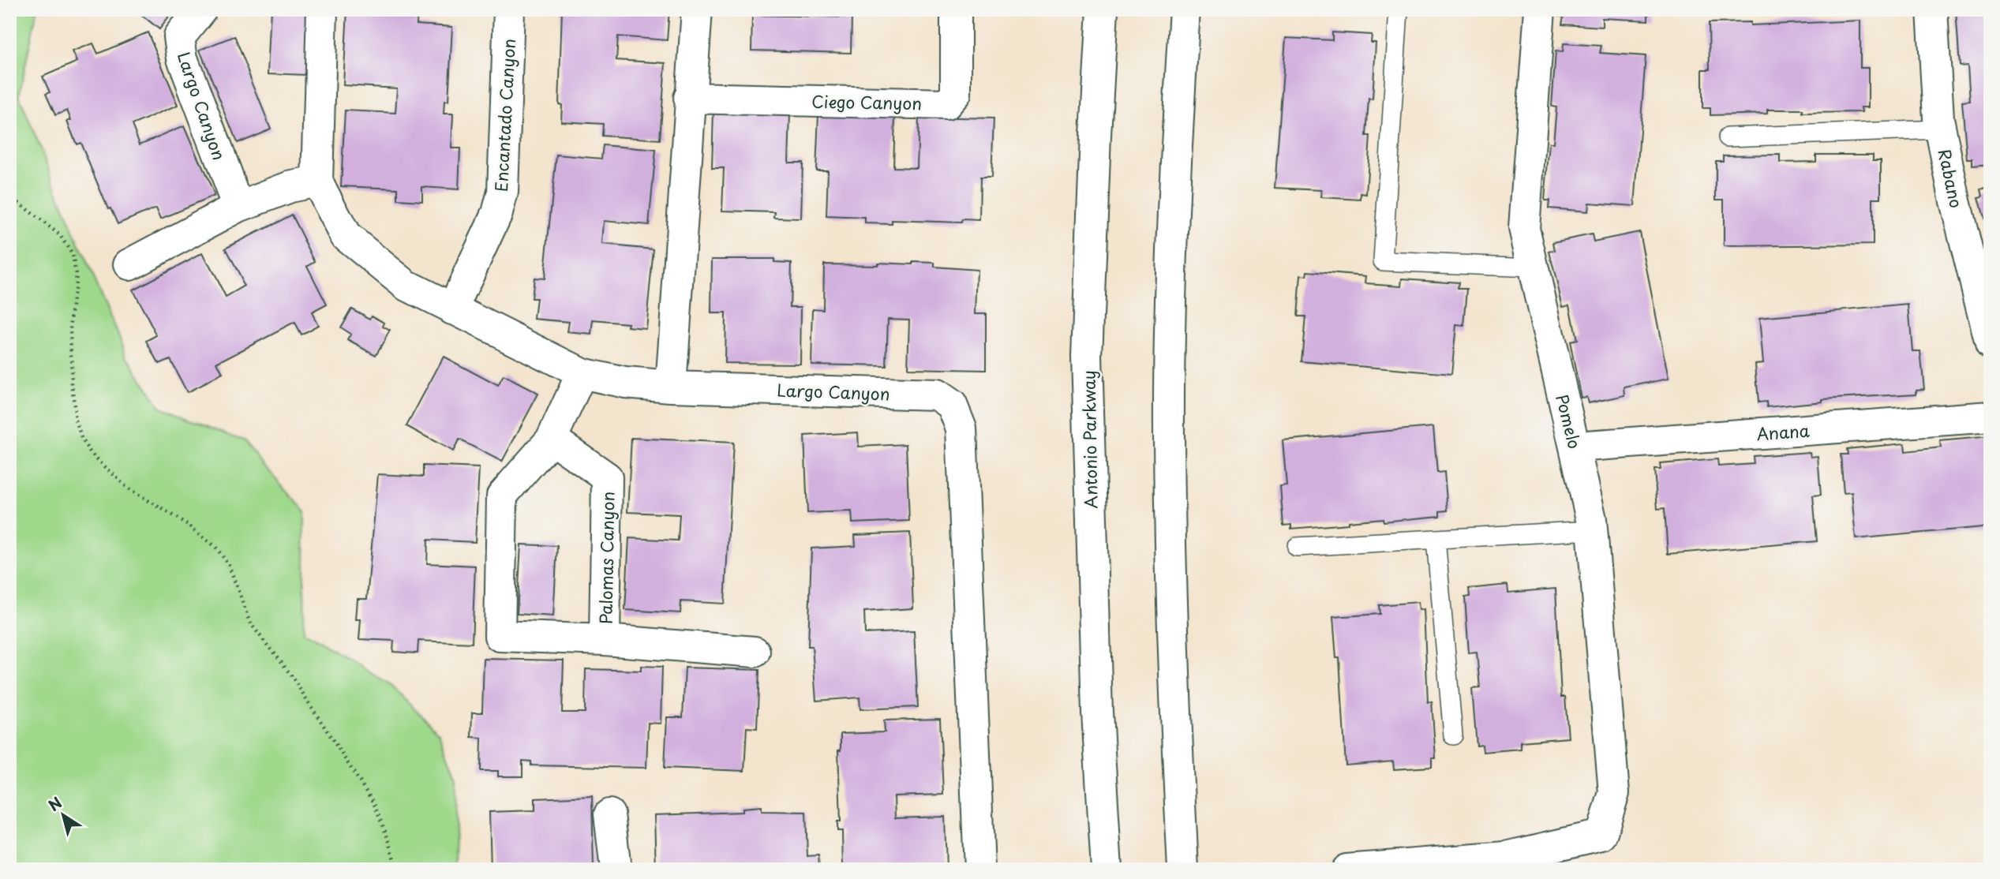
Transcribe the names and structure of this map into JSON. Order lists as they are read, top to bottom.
{
  "streets": {
    "street": [
      "Ciego Canyon",
      "Largo Canyon",
      "Encantado Canyon",
      "Rabano",
      "Pomelo",
      "Anana",
      "Antonio Parkway",
      "Palomas Canyon"
    ]
  },
  "crossings": [
    ["Largo Canyon", "Encantado Canyon"],
    ["Largo Canyon", "Palomas Canyon"],
    ["Pomelo", "Anana"]
  ],
  "north": "top left"
}
